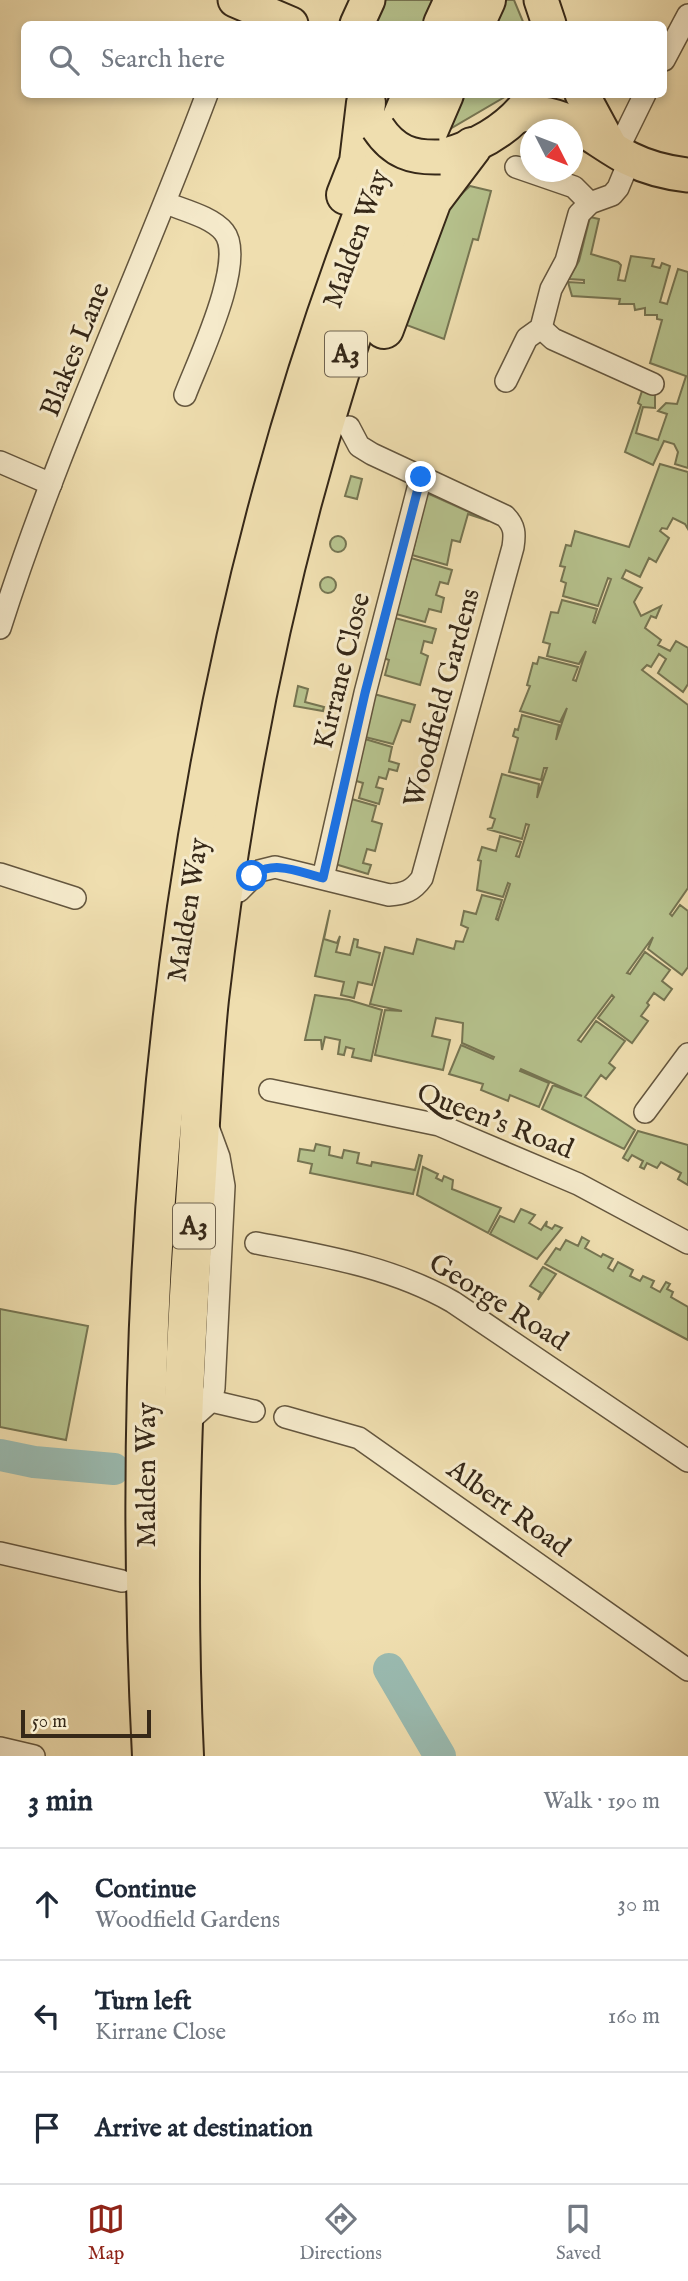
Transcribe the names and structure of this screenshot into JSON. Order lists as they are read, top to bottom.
{
  "streets": {
    "highway": ["Malden Way", "A3"],
    "street": [
      "Blakes Lane",
      "Kirrane Close",
      "Woodfield Gardens",
      "Queen's Road",
      "George Road",
      "Albert Road"
    ]
  },
  "crossings": [
    ["Malden Way", "A3"],
    ["Kirrane Close", "Woodfield Gardens"]
  ],
  "scale_bar": "50 m",
  "north": "bottom right",
  "page": {
    "search": "Search here",
    "scale": "50 m",
    "heading": ["3 min", "Walk · 190 m"],
    "list": [
      ["Continue", "Woodfield Gardens", "30 m"],
      ["Turn left", "Kirrane Close", "160 m"],
      "Arrive at destination"
    ],
    "nav": ["Map", "Directions", "Saved"]
  }
}
